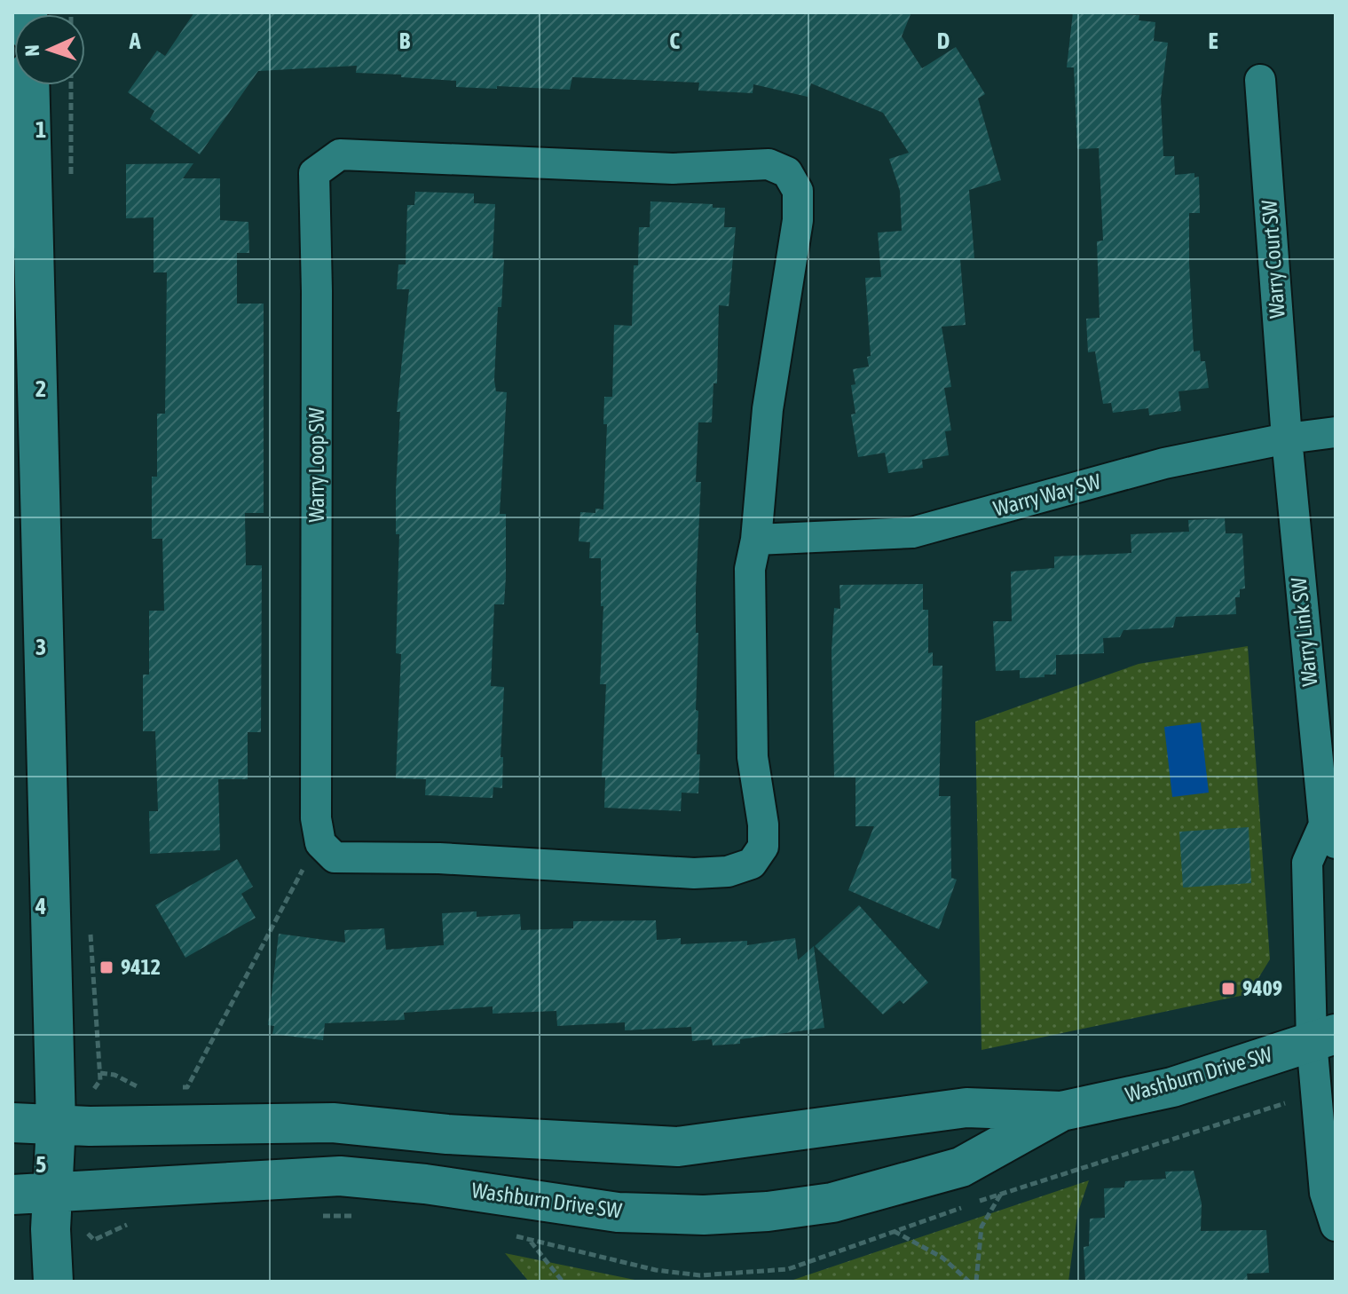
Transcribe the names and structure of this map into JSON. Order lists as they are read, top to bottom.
{
  "streets": {
    "street": [
      "Warry Court SW",
      "Warry Loop SW",
      "Warry Way SW",
      "Warry Link SW",
      "Washburn Drive SW"
    ]
  },
  "crossings": [
    ["Warry Court SW", "Warry Way SW"],
    ["Warry Court SW", "Warry Link SW"],
    ["Warry Loop SW", "Warry Way SW"],
    ["Warry Way SW", "Warry Link SW"],
    ["Warry Link SW", "Washburn Drive SW"]
  ],
  "places": {
    "transit": ["9412", "9409"]
  },
  "north": "left",
  "grid": {
    "columns": [
      "A",
      "B",
      "C",
      "D",
      "E"
    ],
    "rows": [
      "1",
      "2",
      "3",
      "4",
      "5"
    ]
  }
}
